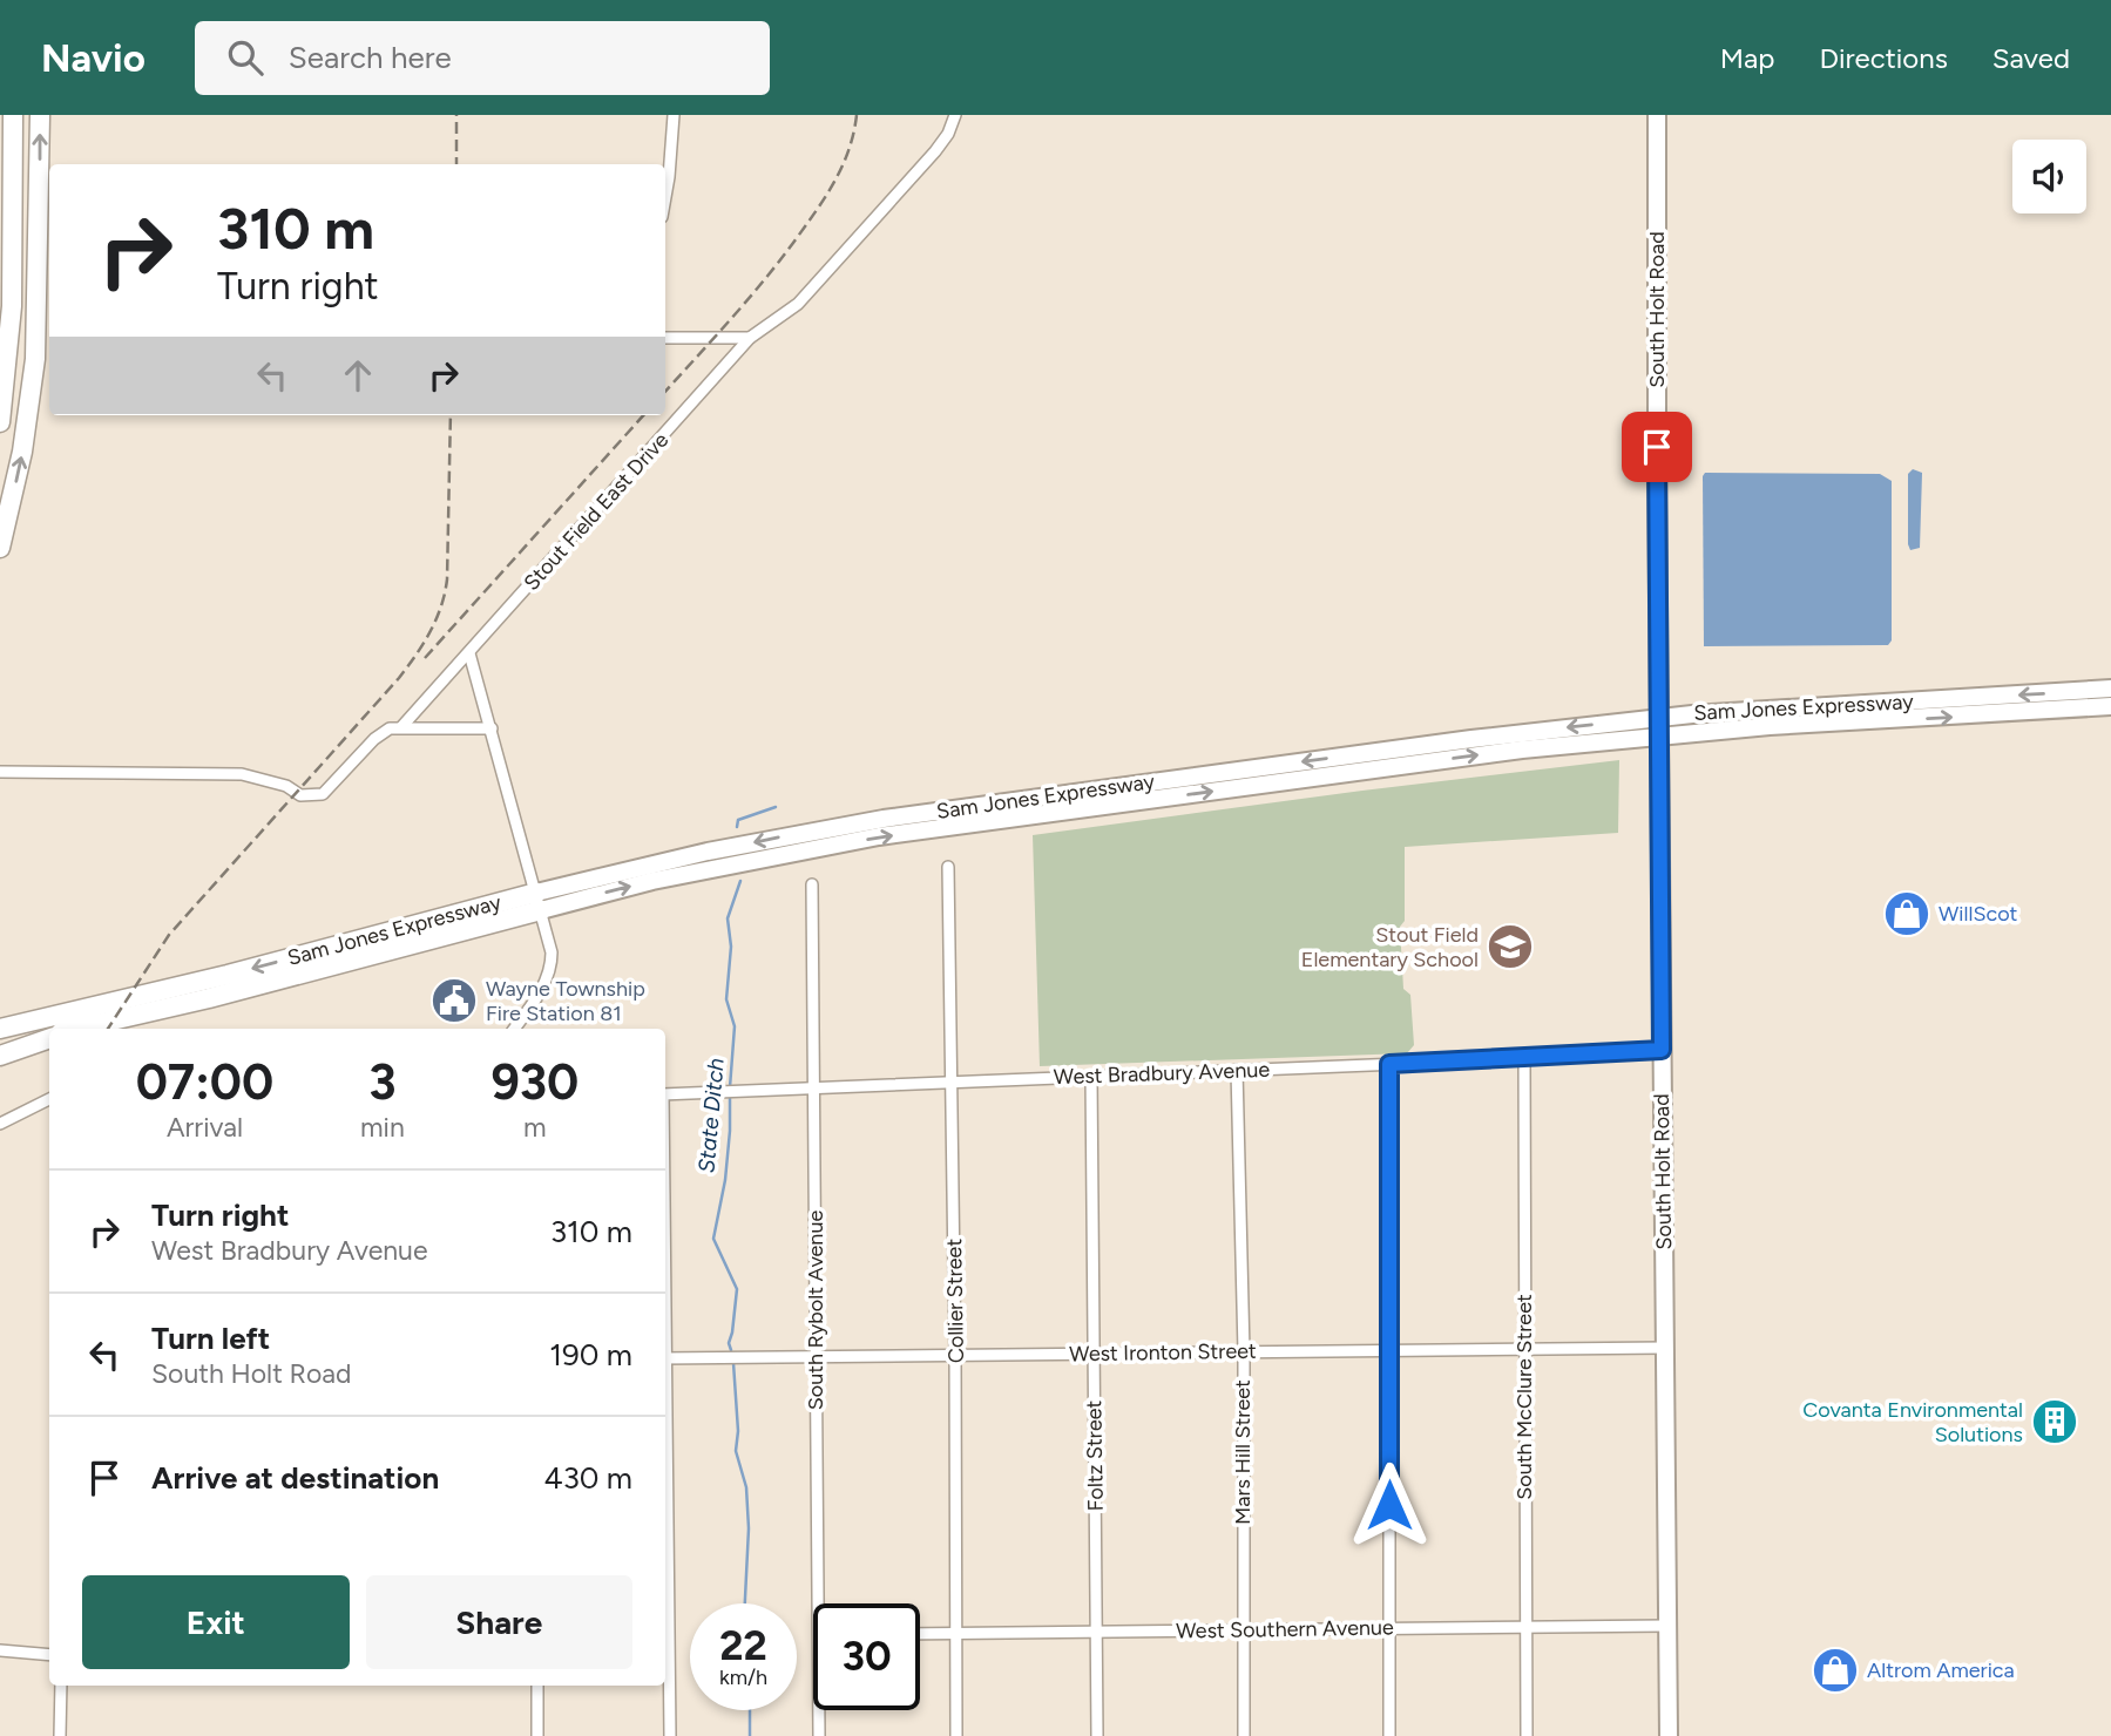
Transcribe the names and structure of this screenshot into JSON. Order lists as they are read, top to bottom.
{
  "streets": {
    "highway": ["Sam Jones Expressway"],
    "main road": ["South Holt Road"],
    "street": [
      "Stout Field East Drive",
      "West Bradbury Avenue",
      "Collier Street",
      "South Rybolt Avenue",
      "West Ironton Street",
      "South McClure Street",
      "Mars Hill Street",
      "Foltz Street",
      "West Southern Avenue"
    ]
  },
  "crossings": [
    ["South Holt Road", "Sam Jones Expressway"],
    ["South Holt Road", "West Bradbury Avenue"],
    ["South Holt Road", "West Ironton Street"],
    ["South Holt Road", "West Southern Avenue"],
    ["West Bradbury Avenue", "Collier Street"],
    ["West Bradbury Avenue", "South Rybolt Avenue"],
    ["West Bradbury Avenue", "South McClure Street"],
    ["West Bradbury Avenue", "Mars Hill Street"],
    ["West Bradbury Avenue", "Foltz Street"],
    ["Collier Street", "West Ironton Street"],
    ["Collier Street", "West Southern Avenue"],
    ["South Rybolt Avenue", "West Ironton Street"],
    ["West Ironton Street", "South McClure Street"],
    ["West Ironton Street", "Mars Hill Street"],
    ["West Ironton Street", "Foltz Street"],
    ["South McClure Street", "West Southern Avenue"],
    ["Mars Hill Street", "West Southern Avenue"],
    ["Foltz Street", "West Southern Avenue"]
  ],
  "water": ["State Ditch"],
  "places": {
    "shop": ["WillScot", "Altrom America"],
    "school or university": ["Stout Field Elementary School"],
    "public building": ["Wayne Township Fire Station 81"],
    "building": ["Covanta Environmental Solutions"]
  },
  "page": {
    "header": "Navio",
    "search": "Search here",
    "nav": ["Map", "Directions", "Saved"],
    "turn": ["310 m", "Turn right"],
    "eta": [
      "07:00",
      "Arrival",
      "3",
      "min",
      "930",
      "m"
    ],
    "list": [
      {
        "name": "Turn right",
        "note": "West Bradbury Avenue",
        "value": "310 m"
      },
      {
        "name": "Turn left",
        "note": "South Holt Road",
        "value": "190 m"
      },
      {
        "name": "Arrive at destination",
        "value": "430 m"
      }
    ],
    "buttons": ["Exit", "Share"],
    "speed": "22 km/h",
    "limit": "30"
  }
}
